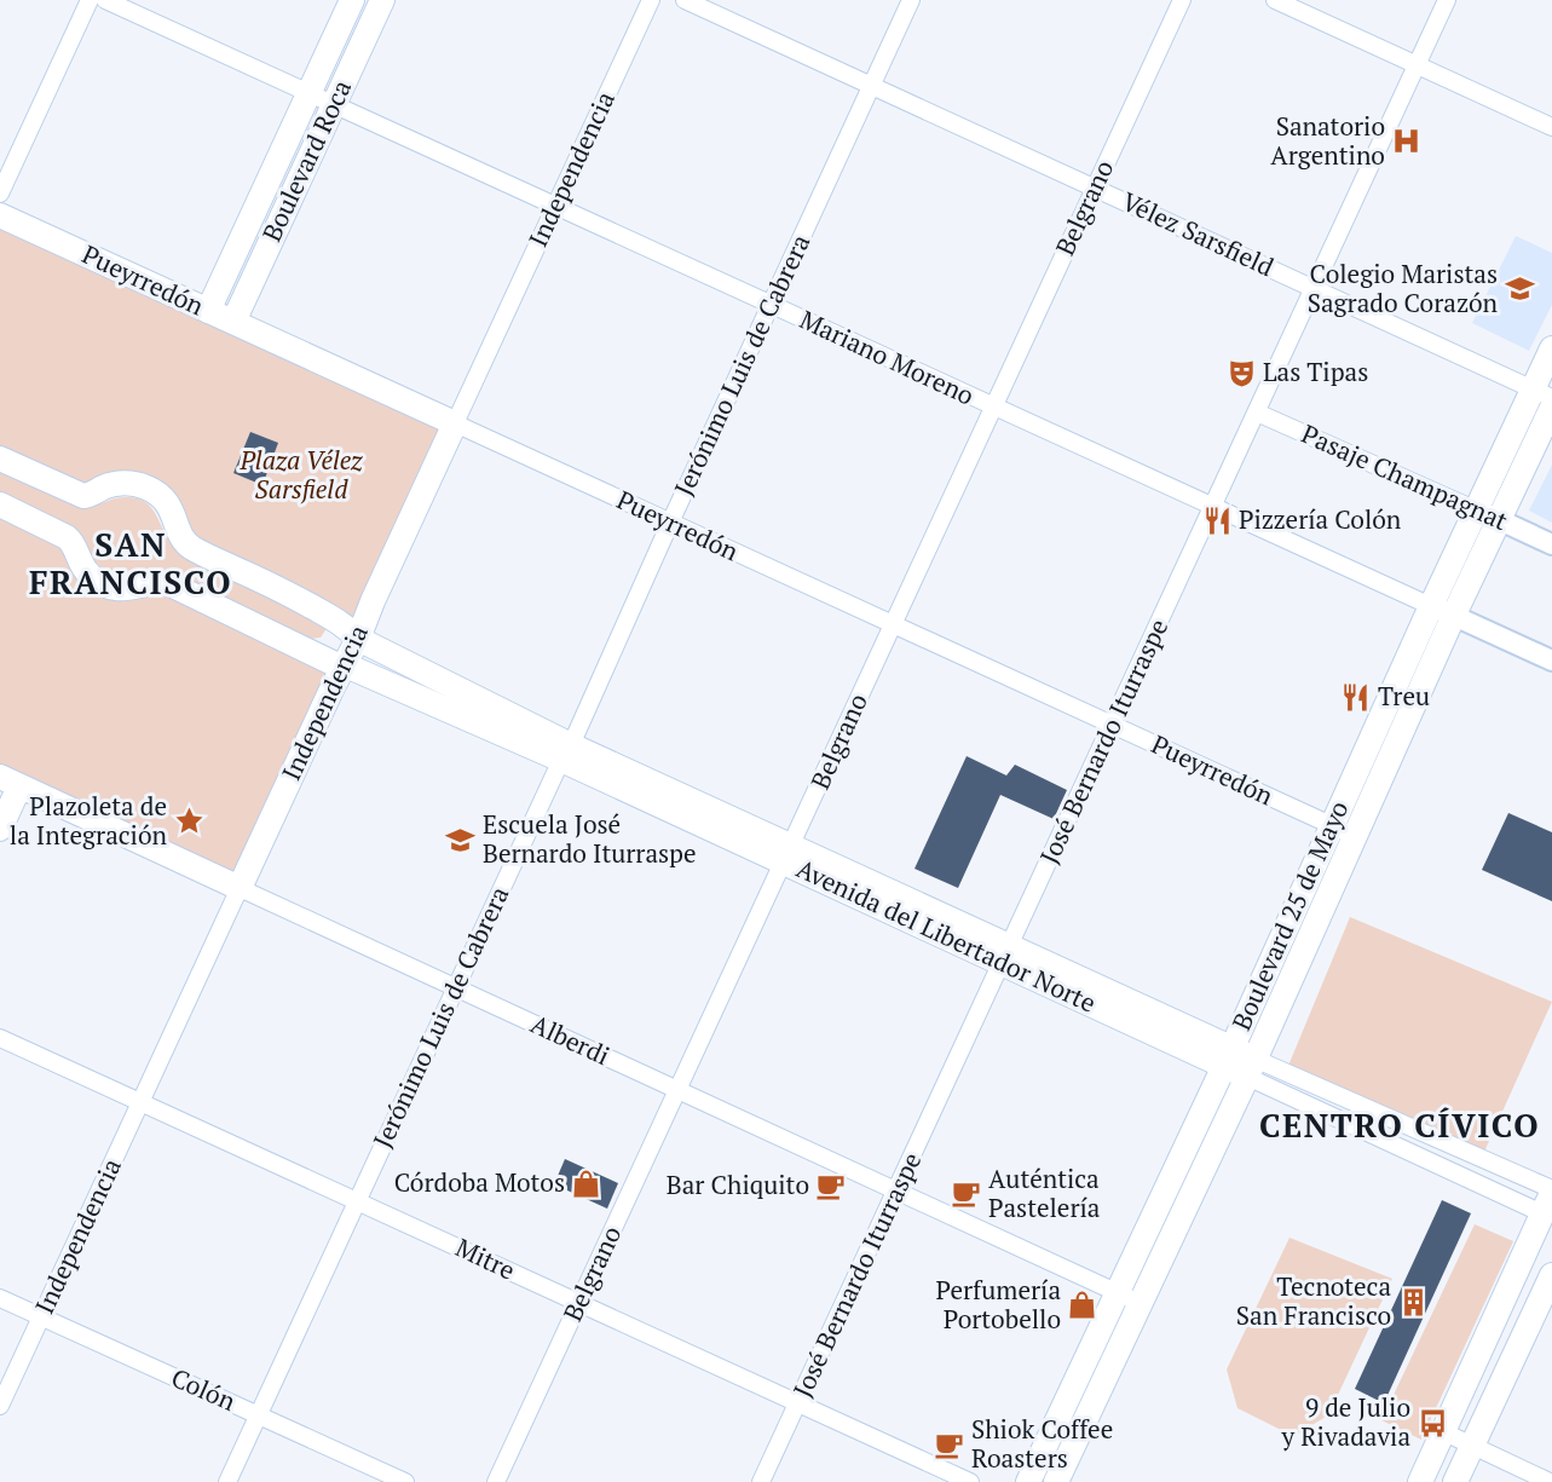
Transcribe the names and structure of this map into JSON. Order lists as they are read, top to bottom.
{
  "streets": {
    "main road": [
      "Boulevard Roca",
      "Independencia",
      "Pueyrredón",
      "Boulevard 25 de Mayo",
      "Avenida del Libertador Norte",
      "Alberdi"
    ],
    "street": [
      "Belgrano",
      "Vélez Sarsfield",
      "Mariano Moreno",
      "Jerónimo Luis de Cabrera",
      "Pasaje Champagnat",
      "José Bernardo Iturraspe",
      "Mitre",
      "Colón"
    ]
  },
  "crossings": [
    ["Boulevard Roca", "Pueyrredón"],
    ["Boulevard Roca", "Mariano Moreno"],
    ["Independencia", "Pueyrredón"],
    ["Independencia", "Mariano Moreno"],
    ["Independencia", "Avenida del Libertador Norte"],
    ["Independencia", "Alberdi"],
    ["Independencia", "Mitre"],
    ["Independencia", "Colón"],
    ["Belgrano", "Vélez Sarsfield"],
    ["Belgrano", "Pueyrredón"],
    ["Belgrano", "Mariano Moreno"],
    ["Belgrano", "Avenida del Libertador Norte"],
    ["Belgrano", "Alberdi"],
    ["Belgrano", "Mitre"],
    ["Vélez Sarsfield", "Jerónimo Luis de Cabrera"],
    ["Vélez Sarsfield", "José Bernardo Iturraspe"],
    ["Vélez Sarsfield", "Boulevard 25 de Mayo"],
    ["Pueyrredón", "Jerónimo Luis de Cabrera"],
    ["Pueyrredón", "José Bernardo Iturraspe"],
    ["Pueyrredón", "Boulevard 25 de Mayo"],
    ["Mariano Moreno", "Jerónimo Luis de Cabrera"],
    ["Mariano Moreno", "José Bernardo Iturraspe"],
    ["Mariano Moreno", "Boulevard 25 de Mayo"],
    ["Jerónimo Luis de Cabrera", "Avenida del Libertador Norte"],
    ["Jerónimo Luis de Cabrera", "Alberdi"],
    ["Jerónimo Luis de Cabrera", "Mitre"],
    ["Jerónimo Luis de Cabrera", "Colón"],
    ["Pasaje Champagnat", "José Bernardo Iturraspe"],
    ["Pasaje Champagnat", "Boulevard 25 de Mayo"],
    ["José Bernardo Iturraspe", "Avenida del Libertador Norte"],
    ["José Bernardo Iturraspe", "Alberdi"],
    ["José Bernardo Iturraspe", "Mitre"],
    ["Boulevard 25 de Mayo", "Avenida del Libertador Norte"],
    ["Boulevard 25 de Mayo", "Alberdi"]
  ],
  "districts": ["SAN FRANCISCO", "CENTRO CÍVICO"],
  "parks": ["Plaza Vélez Sarsfield"],
  "places": {
    "hospital": ["Sanatorio Argentino"],
    "school or university": ["Colegio Maristas Sagrado Corazón", "Escuela José Bernardo Iturraspe"],
    "theatre": ["Las Tipas"],
    "restaurant": ["Pizzería Colón", "Treu"],
    "place": ["Plazoleta de la Integración"],
    "shop": ["Córdoba Motos", "Perfumería Portobello"],
    "cafe": ["Bar Chiquito", "Auténtica Pastelería", "Shiok Coffee Roasters"],
    "building": ["Tecnoteca San Francisco"],
    "bus stop": ["9 de Julio y Rivadavia"]
  }
}
